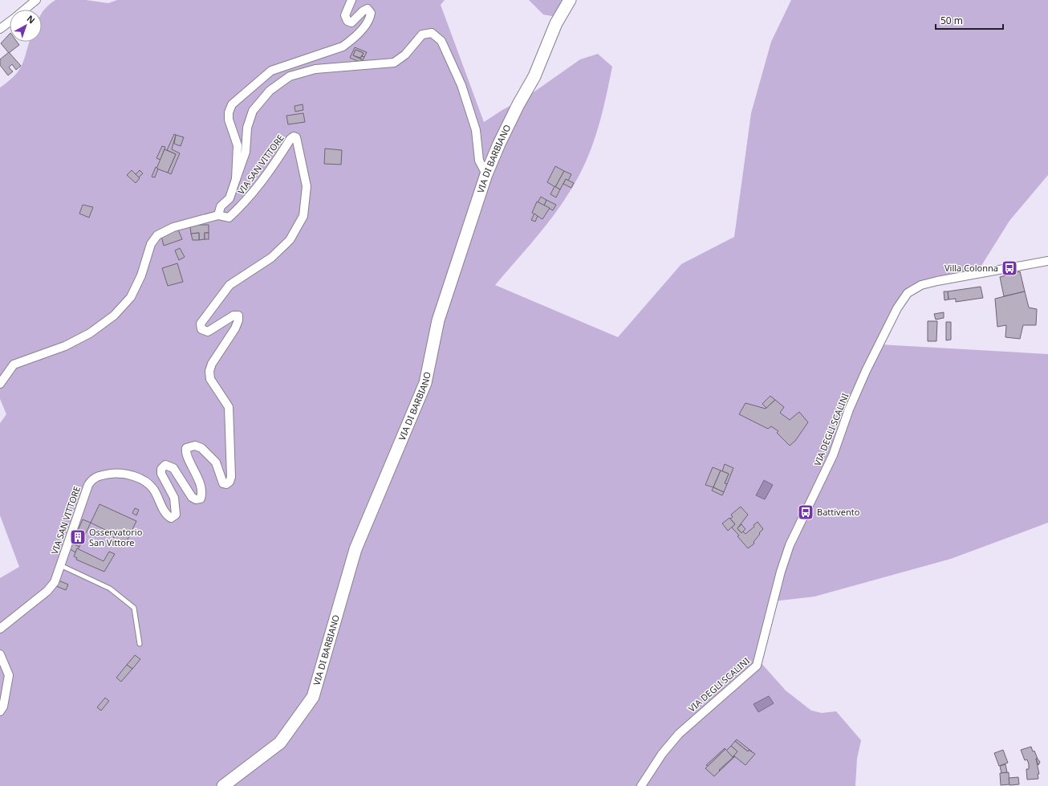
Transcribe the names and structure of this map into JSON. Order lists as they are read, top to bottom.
{
  "streets": {
    "street": ["VIA DI BARBIANO", "VIA SAN VITTORE", "VIA DEGLI SCALINI"]
  },
  "crossings": [
    ["VIA DI BARBIANO", "VIA SAN VITTORE"]
  ],
  "places": {
    "bus stop": ["Villa Colonna", "Battivento"],
    "building": ["Osservatorio San Vittore"]
  },
  "scale_bar": "50 m",
  "north": "top right"
}
